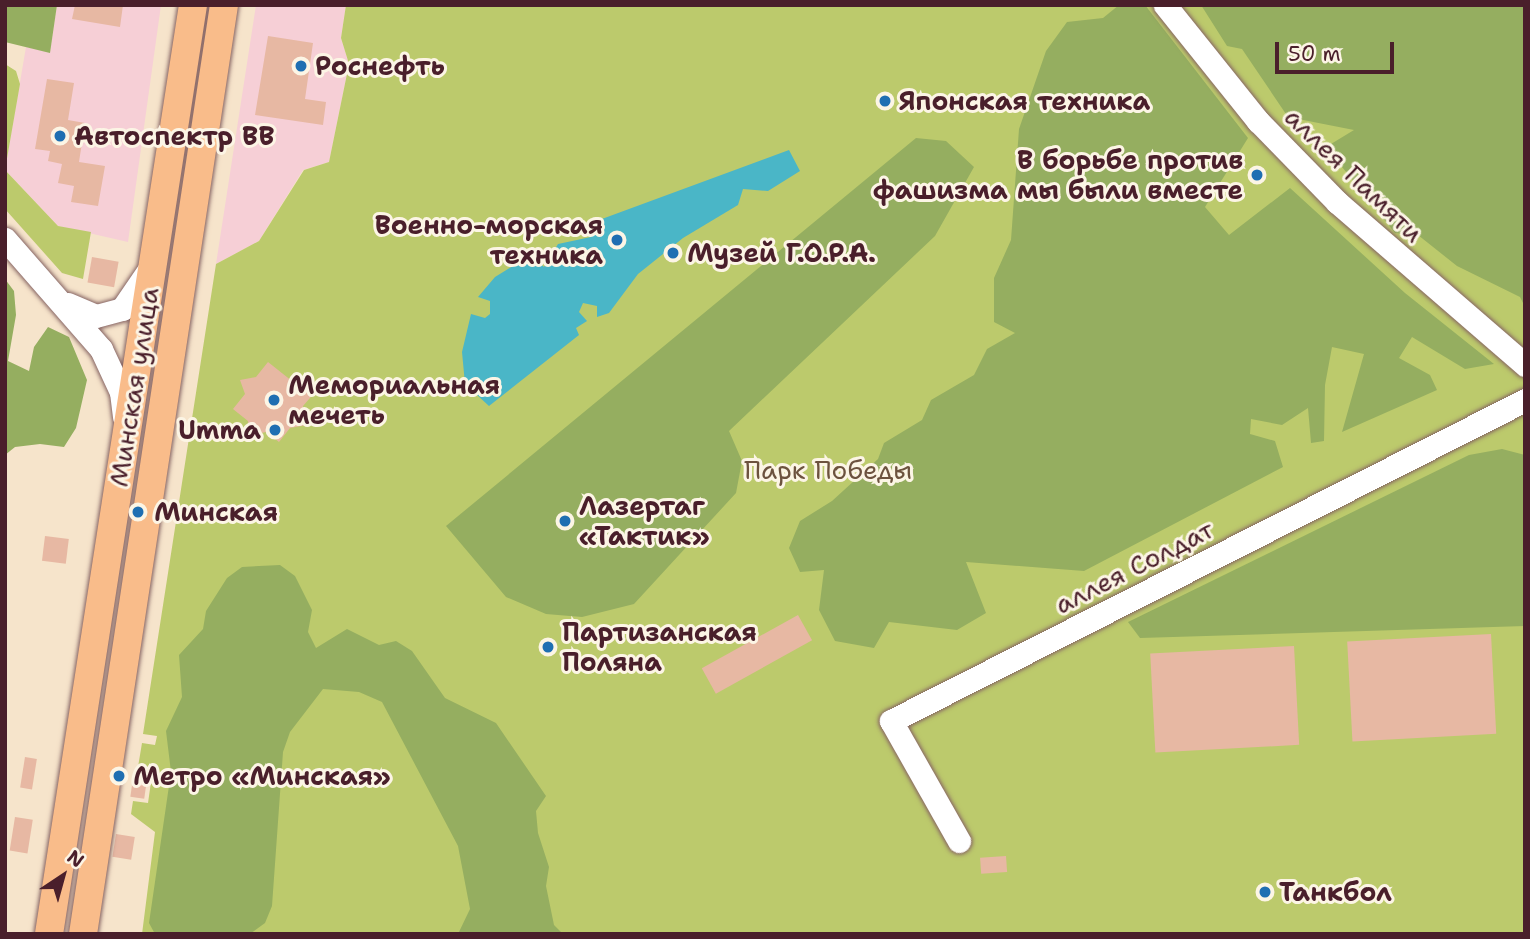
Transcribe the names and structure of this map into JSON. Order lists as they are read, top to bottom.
{
  "streets": {
    "main road": ["Минская улица"],
    "street": ["аллея Памяти", "аллея Солдат"]
  },
  "parks": ["Парк Победы"],
  "places": [
    "Роснефть",
    "Японская техника",
    "Автоспектр ВВ",
    "В борьбе против фашизма мы были вместе",
    "Военно-морская техника",
    "Музей Г.О.Р.А.",
    "Мемориальная мечеть",
    "Umma",
    "Минская",
    "Лазертаг «Тактик»",
    "Партизанская Поляна",
    "Метро «Минская»",
    "Танкбол"
  ],
  "scale_bar": "50 m",
  "north": "top right"
}
